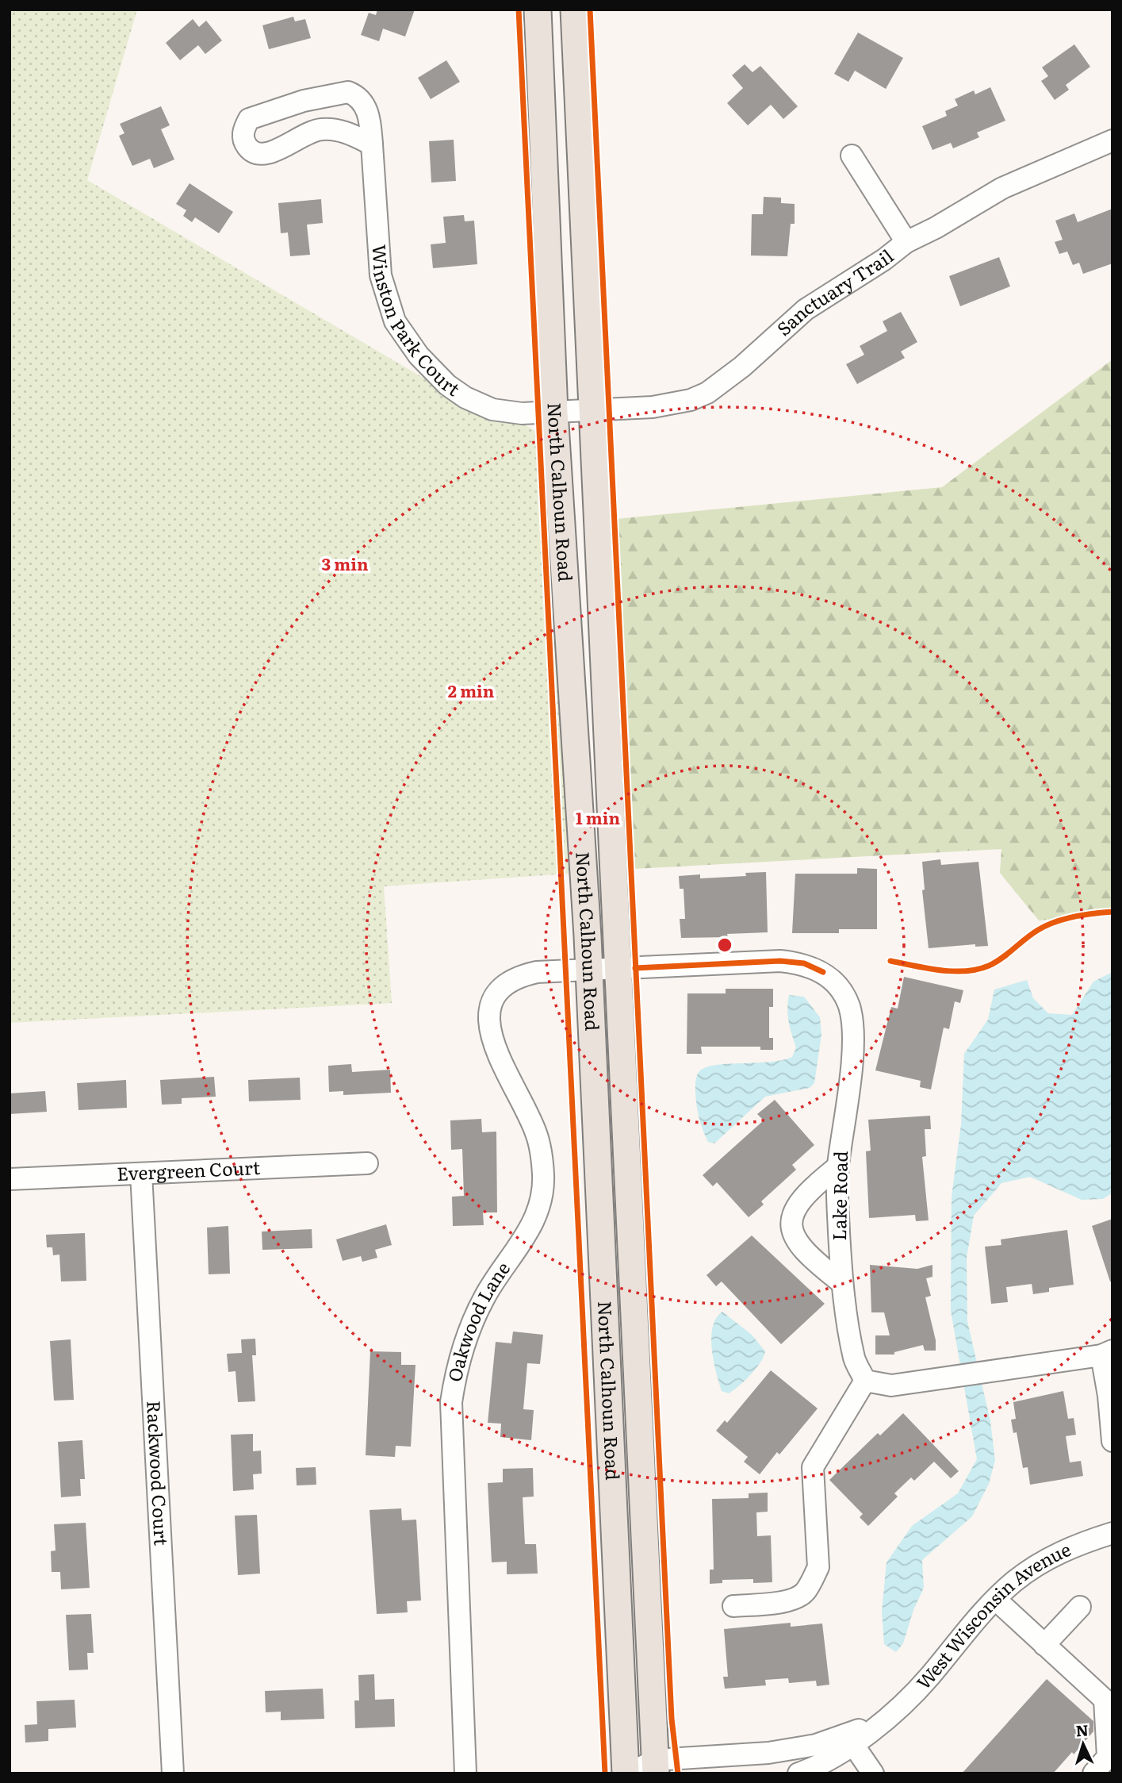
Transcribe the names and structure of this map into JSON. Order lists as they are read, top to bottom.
{
  "streets": {
    "main road": ["North Calhoun Road"],
    "street": [
      "Sanctuary Trail",
      "Winston Park Court",
      "Evergreen Court",
      "Lake Road",
      "Oakwood Lane",
      "Rackwood Court",
      "West Wisconsin Avenue"
    ]
  },
  "crossings": [
    ["Sanctuary Trail", "Winston Park Court"],
    ["Sanctuary Trail", "North Calhoun Road"],
    ["Winston Park Court", "North Calhoun Road"],
    ["North Calhoun Road", "Lake Road"],
    ["North Calhoun Road", "Oakwood Lane"],
    ["North Calhoun Road", "West Wisconsin Avenue"],
    ["Evergreen Court", "Rackwood Court"],
    ["Lake Road", "Oakwood Lane"]
  ],
  "north": "top",
  "rings": ["3 min", "2 min", "1 min"]
}
